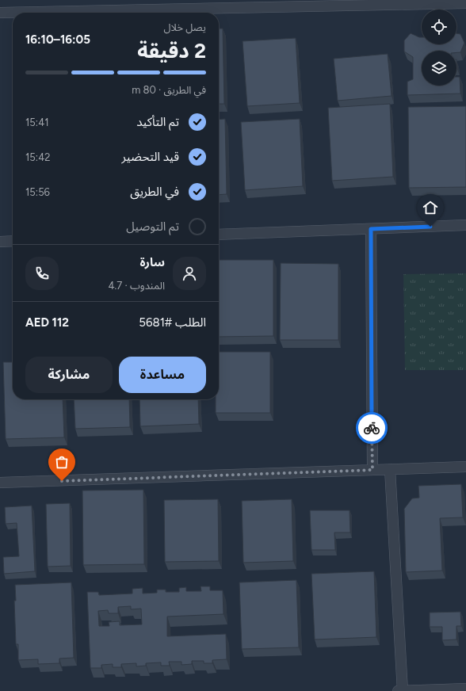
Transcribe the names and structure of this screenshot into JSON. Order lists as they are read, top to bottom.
{
  "page": {
    "heading": ["2 دقيقة", "يصل خلال", "16:05–16:10"],
    "panel": [
      "سارة",
      "المندوب · 4.7",
      "الطلب #5681",
      "AED 112"
    ],
    "bar": "في الطريق · 80 m",
    "list": [
      ["تم التأكيد", "15:41"],
      ["قيد التحضير", "15:42"],
      ["في الطريق", "15:56"],
      "تم التوصيل"
    ],
    "buttons": ["مساعدة", "مشاركة"]
  }
}
